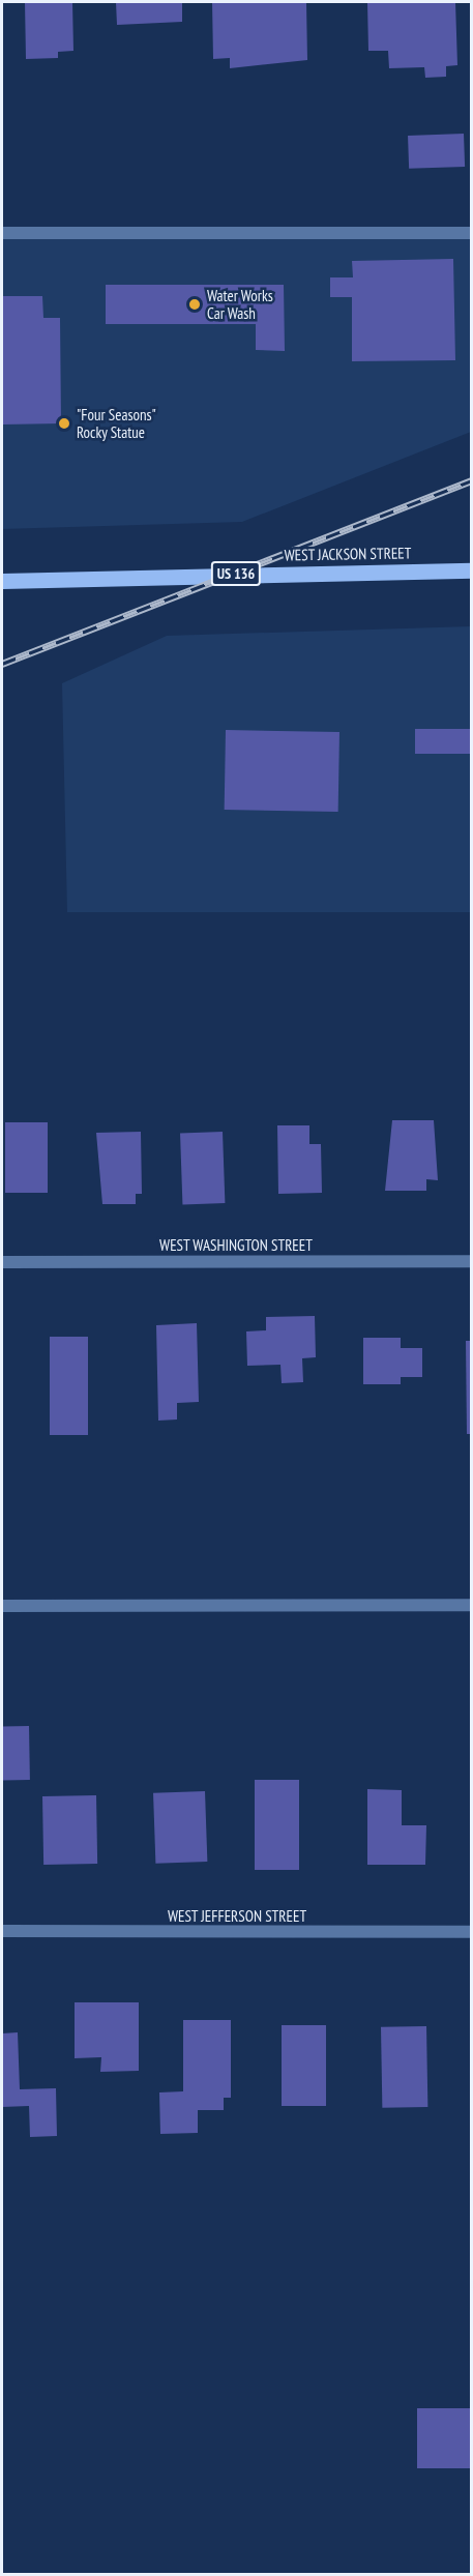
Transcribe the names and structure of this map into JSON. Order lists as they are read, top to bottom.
{
  "streets": {
    "main road": ["WEST JACKSON STREET", "US 136"],
    "street": ["WEST WASHINGTON STREET", "WEST JEFFERSON STREET"]
  },
  "places": ["Water Works Car Wash", "\"Four Seasons\" Rocky Statue"]
}
